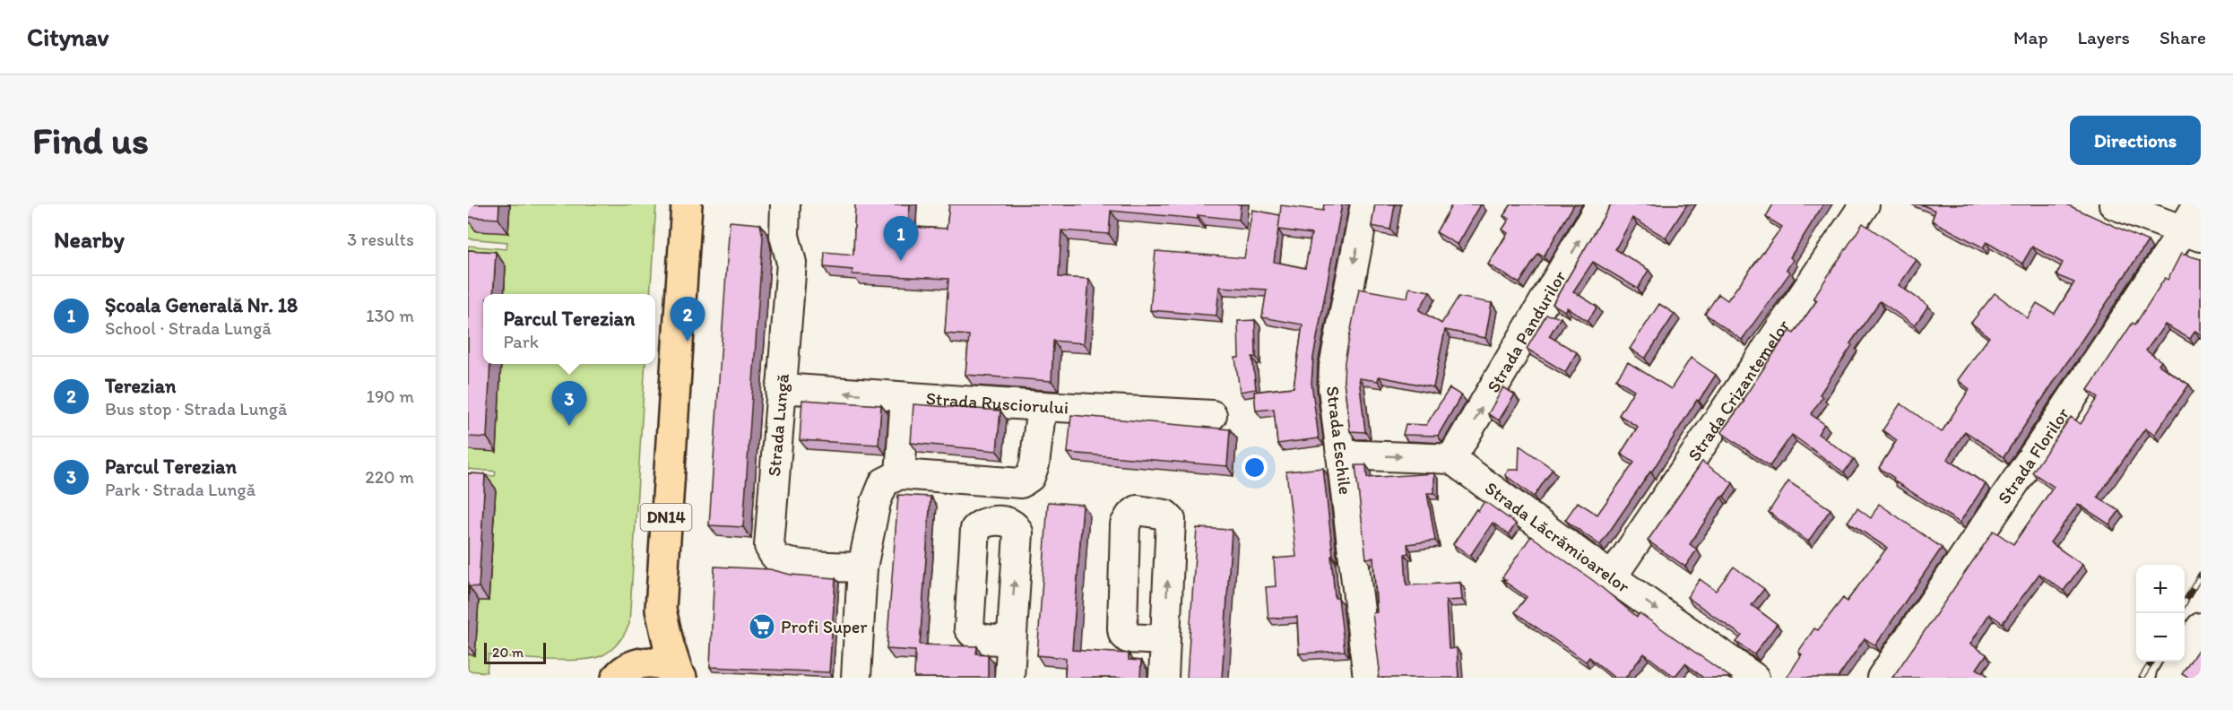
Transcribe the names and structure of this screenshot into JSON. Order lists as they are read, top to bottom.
{
  "streets": {
    "main road": ["DN14"],
    "street": [
      "Strada Pandurilor",
      "Strada Crizantemelor",
      "Strada Rusciorului",
      "Strada Lungă",
      "Strada Eschile",
      "Strada Florilor",
      "Strada Lăcrămioarelor"
    ]
  },
  "crossings": [
    ["Strada Pandurilor", "Strada Lăcrămioarelor"],
    ["Strada Crizantemelor", "Strada Lăcrămioarelor"],
    ["Strada Rusciorului", "Strada Lungă"]
  ],
  "one_way": ["Strada Pandurilor", "Strada Eschile", "Strada Lăcrămioarelor"],
  "places": {
    "supermarket": ["Profi Super"]
  },
  "scale_bar": "20 m",
  "page": {
    "header": "Citynav",
    "nav": ["Map", "Layers", "Share"],
    "buttons": "Directions",
    "title": "Find us",
    "heading": ["Nearby", "3 results"],
    "pins": ["1", "2", "3"],
    "list": [
      {
        "mark": "1",
        "name": "Școala Generală Nr. 18",
        "note": "School · Strada Lungă",
        "value": "130 m"
      },
      {
        "mark": "2",
        "name": "Terezian",
        "note": "Bus stop · Strada Lungă",
        "value": "190 m"
      },
      {
        "mark": "3",
        "name": "Parcul Terezian",
        "note": "Park · Strada Lungă",
        "value": "220 m"
      }
    ],
    "popup": ["Parcul Terezian", "Park"],
    "map_buttons": ["+", "−"],
    "scale": "20 m"
  }
}
